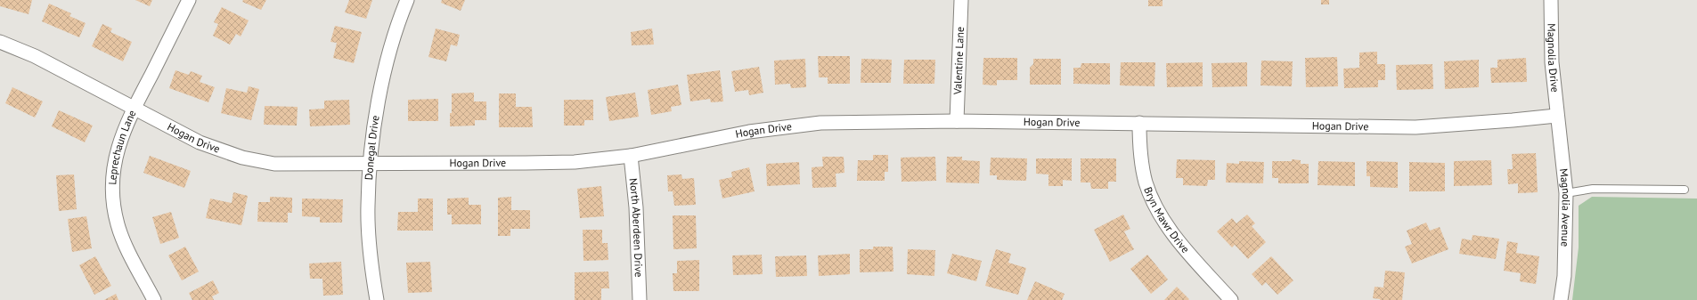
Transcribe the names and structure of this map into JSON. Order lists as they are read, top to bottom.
{
  "streets": {
    "street": [
      "Magnolia Drive",
      "Valentine Lane",
      "Hogan Drive",
      "Leprechaun Lane",
      "Donegal Drive",
      "Magnolia Avenue",
      "Bryn Mawr Drive",
      "North Aberdeen Drive"
    ]
  },
  "crossings": [
    ["Magnolia Drive", "Hogan Drive"],
    ["Magnolia Drive", "Magnolia Avenue"],
    ["Valentine Lane", "Hogan Drive"],
    ["Hogan Drive", "Leprechaun Lane"],
    ["Hogan Drive", "Donegal Drive"],
    ["Hogan Drive", "Magnolia Avenue"],
    ["Hogan Drive", "Bryn Mawr Drive"],
    ["Hogan Drive", "North Aberdeen Drive"]
  ]
}
